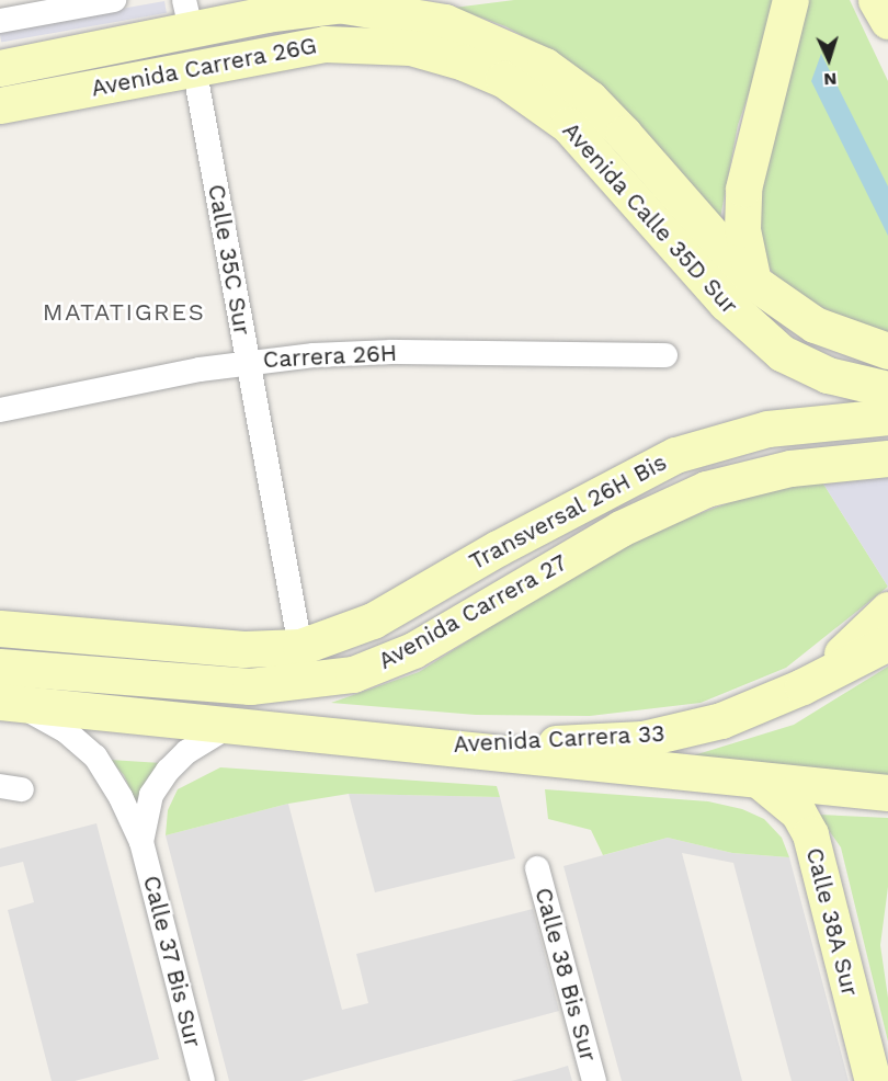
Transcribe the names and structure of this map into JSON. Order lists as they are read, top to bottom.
{
  "streets": {
    "main road": [
      "Avenida Carrera 26G",
      "Avenida Calle 35D Sur",
      "Transversal 26H Bis",
      "Avenida Carrera 27",
      "Avenida Carrera 33",
      "Calle 38A Sur"
    ],
    "street": [
      "Calle 35C Sur",
      "Carrera 26H",
      "Calle 37 Bis Sur",
      "Calle 38 Bis Sur"
    ]
  },
  "crossings": [
    ["Avenida Carrera 26G", "Avenida Calle 35D Sur"],
    ["Avenida Carrera 26G", "Calle 35C Sur"],
    ["Calle 35C Sur", "Carrera 26H"],
    ["Calle 35C Sur", "Transversal 26H Bis"]
  ],
  "districts": ["MATATIGRES"],
  "north": "bottom"
}
